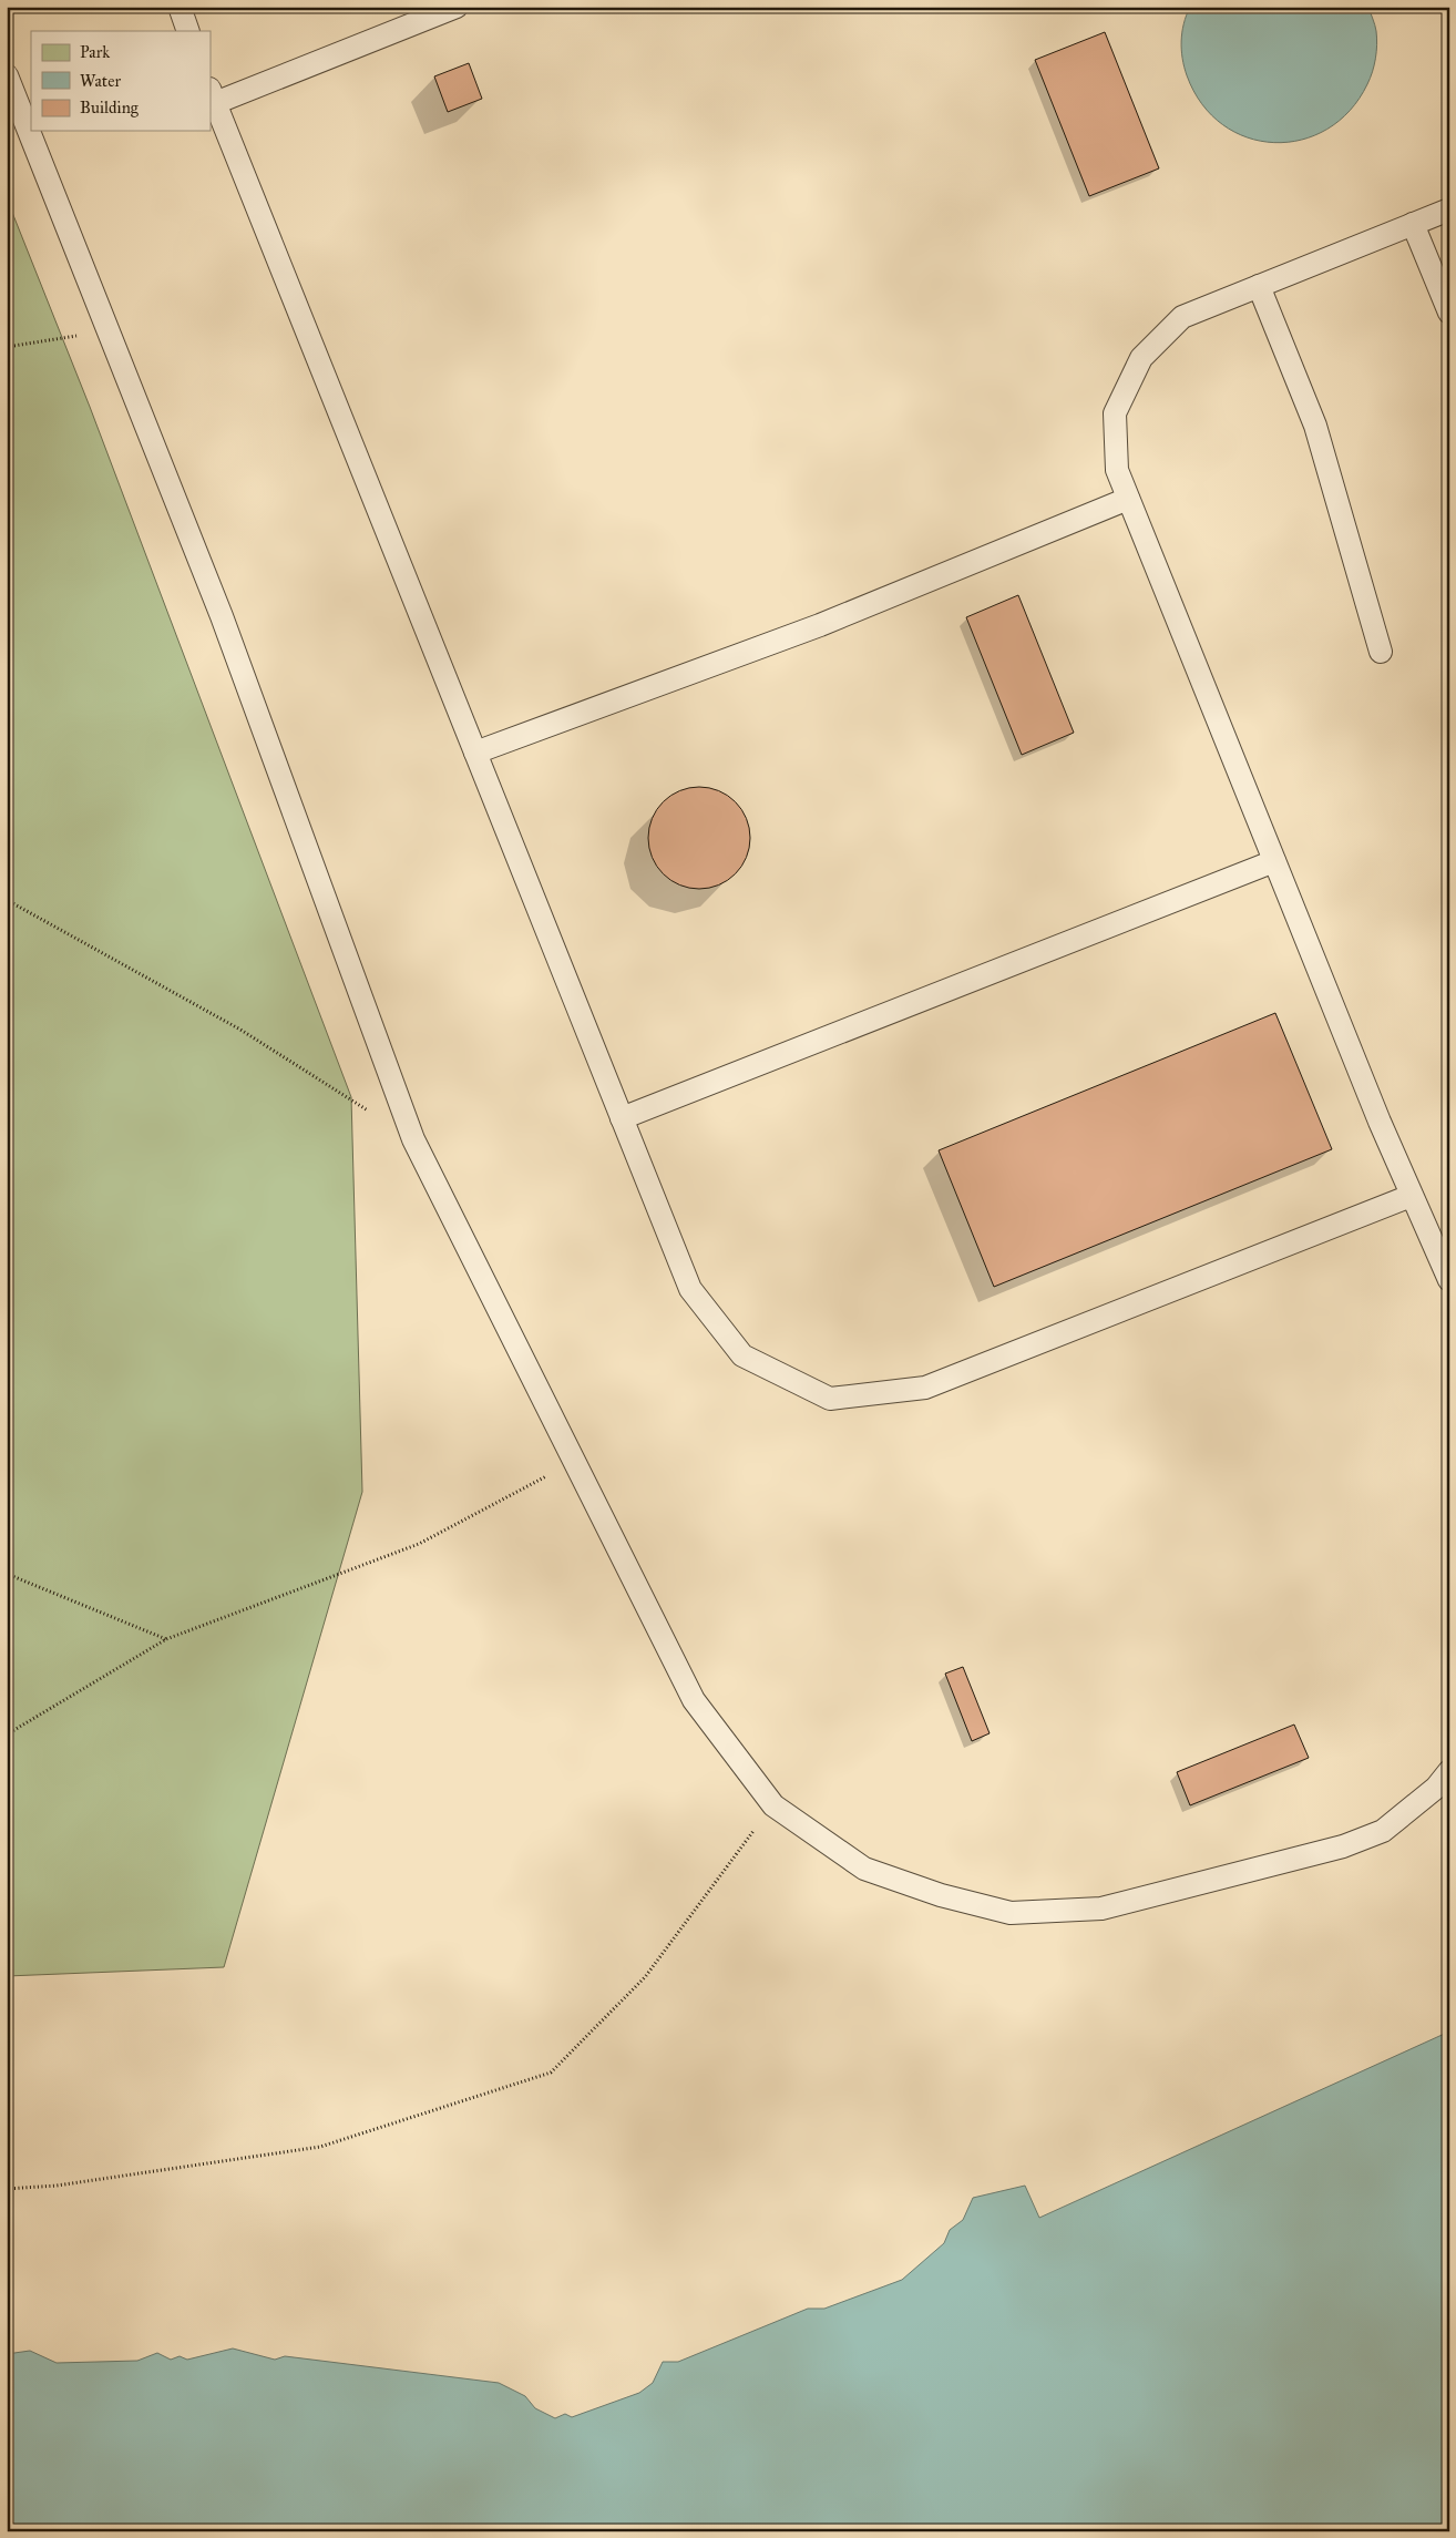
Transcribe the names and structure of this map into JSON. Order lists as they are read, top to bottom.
{
  "legend": ["Park", "Water", "Building"]
}
